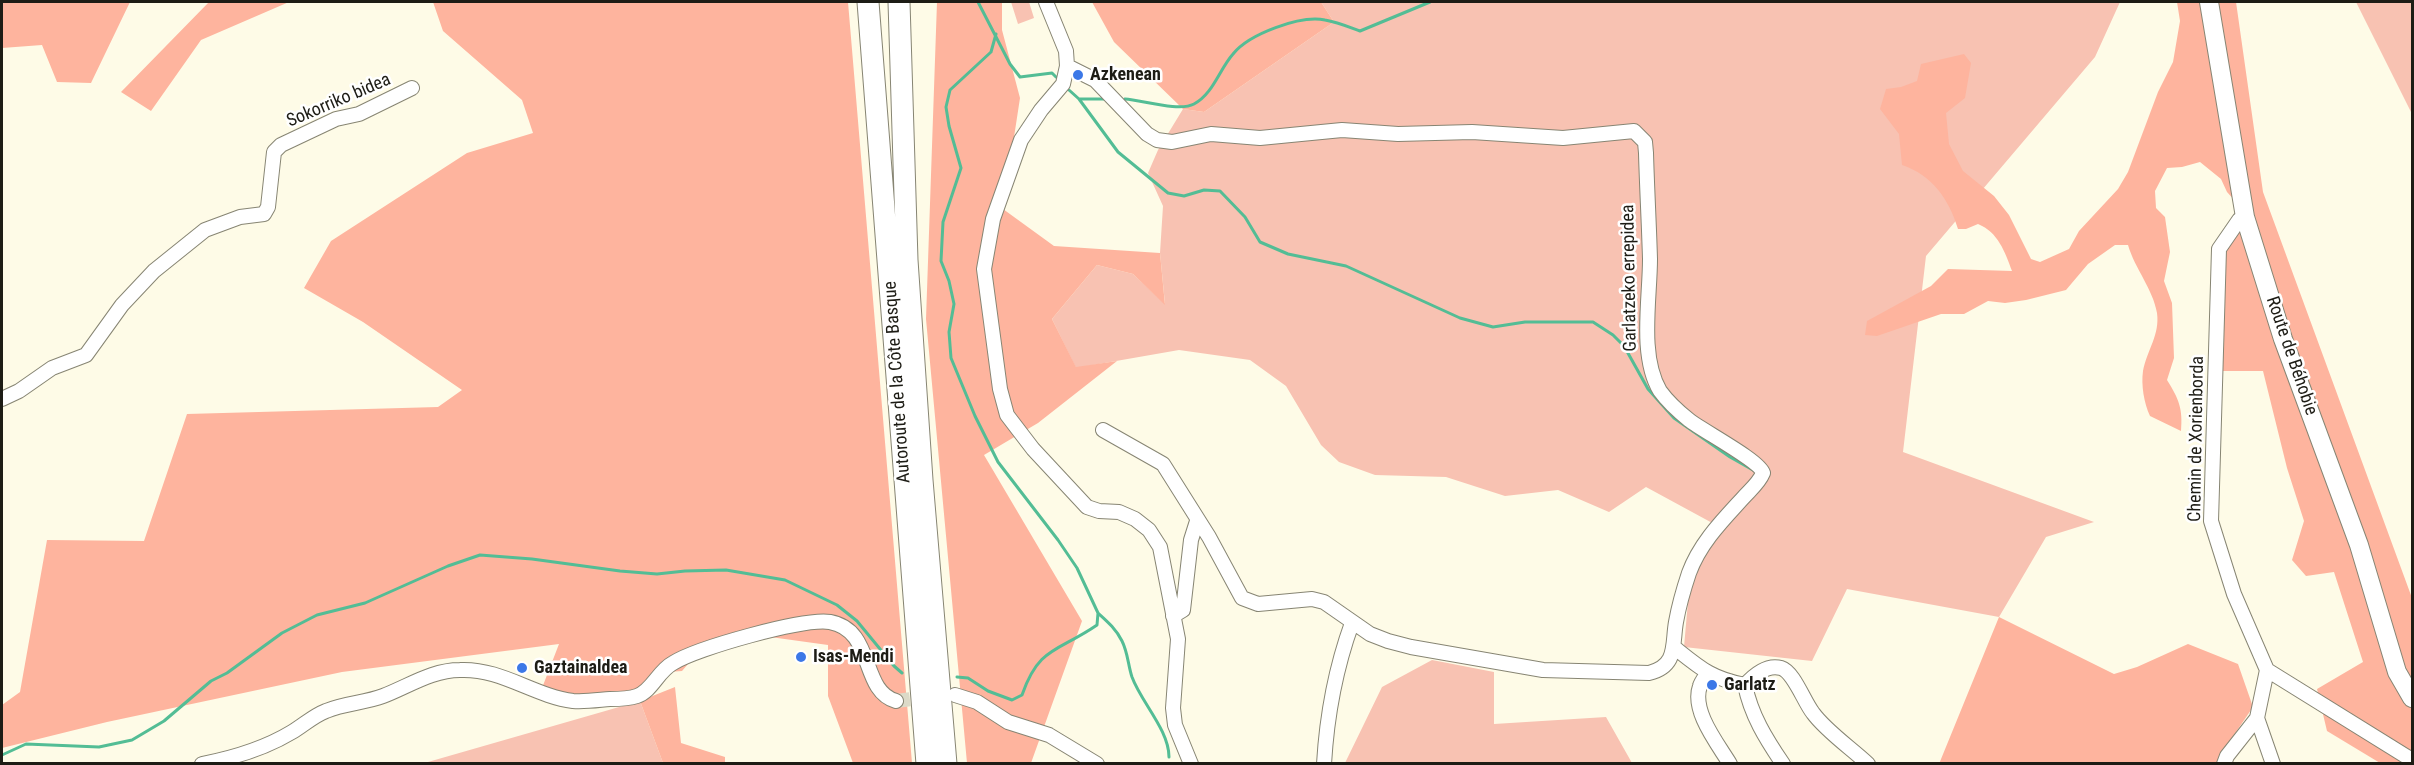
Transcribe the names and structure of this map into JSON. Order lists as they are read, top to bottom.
{
  "streets": {
    "highway": ["Autoroute de la Côte Basque"],
    "main road": ["Route de Béhobie"],
    "street": ["Sokorriko bidea", "Garlatzeko errepidea", "Chemin de Xorienborda"]
  },
  "crossings": [
    ["Route de Béhobie", "Chemin de Xorienborda"]
  ],
  "places": [
    "Azkenean",
    "Isas-Mendi",
    "Gaztainaldea",
    "Garlatz"
  ]
}
